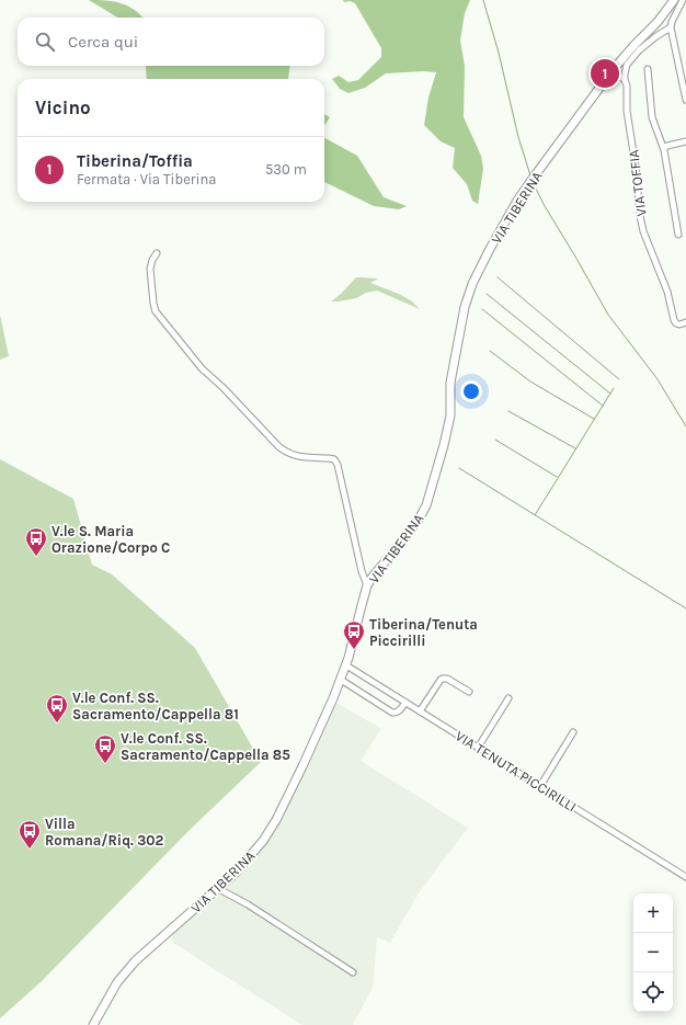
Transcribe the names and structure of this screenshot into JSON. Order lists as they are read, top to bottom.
{
  "streets": {
    "main road": ["VIA TIBERINA"],
    "street": ["VIA TOFFIA", "VIA TENUTA PICCIRILLI"]
  },
  "crossings": [
    ["VIA TIBERINA", "VIA TENUTA PICCIRILLI"]
  ],
  "places": {
    "bus stop": [
      "V.le S. Maria Orazione/Corpo C",
      "Tiberina/Tenuta Piccirilli",
      "V.le Conf. SS. Sacramento/Cappella 81",
      "V.le Conf. SS. Sacramento/Cappella 85",
      "Villa Romana/Riq. 302"
    ]
  },
  "page": {
    "search": "Cerca qui",
    "pins": "1",
    "heading": "Vicino",
    "list": [
      {
        "mark": "1",
        "name": "Tiberina/Toffia",
        "note": "Fermata · Via Tiberina",
        "value": "530 m"
      }
    ],
    "map_buttons": ["+", "−"]
  }
}
